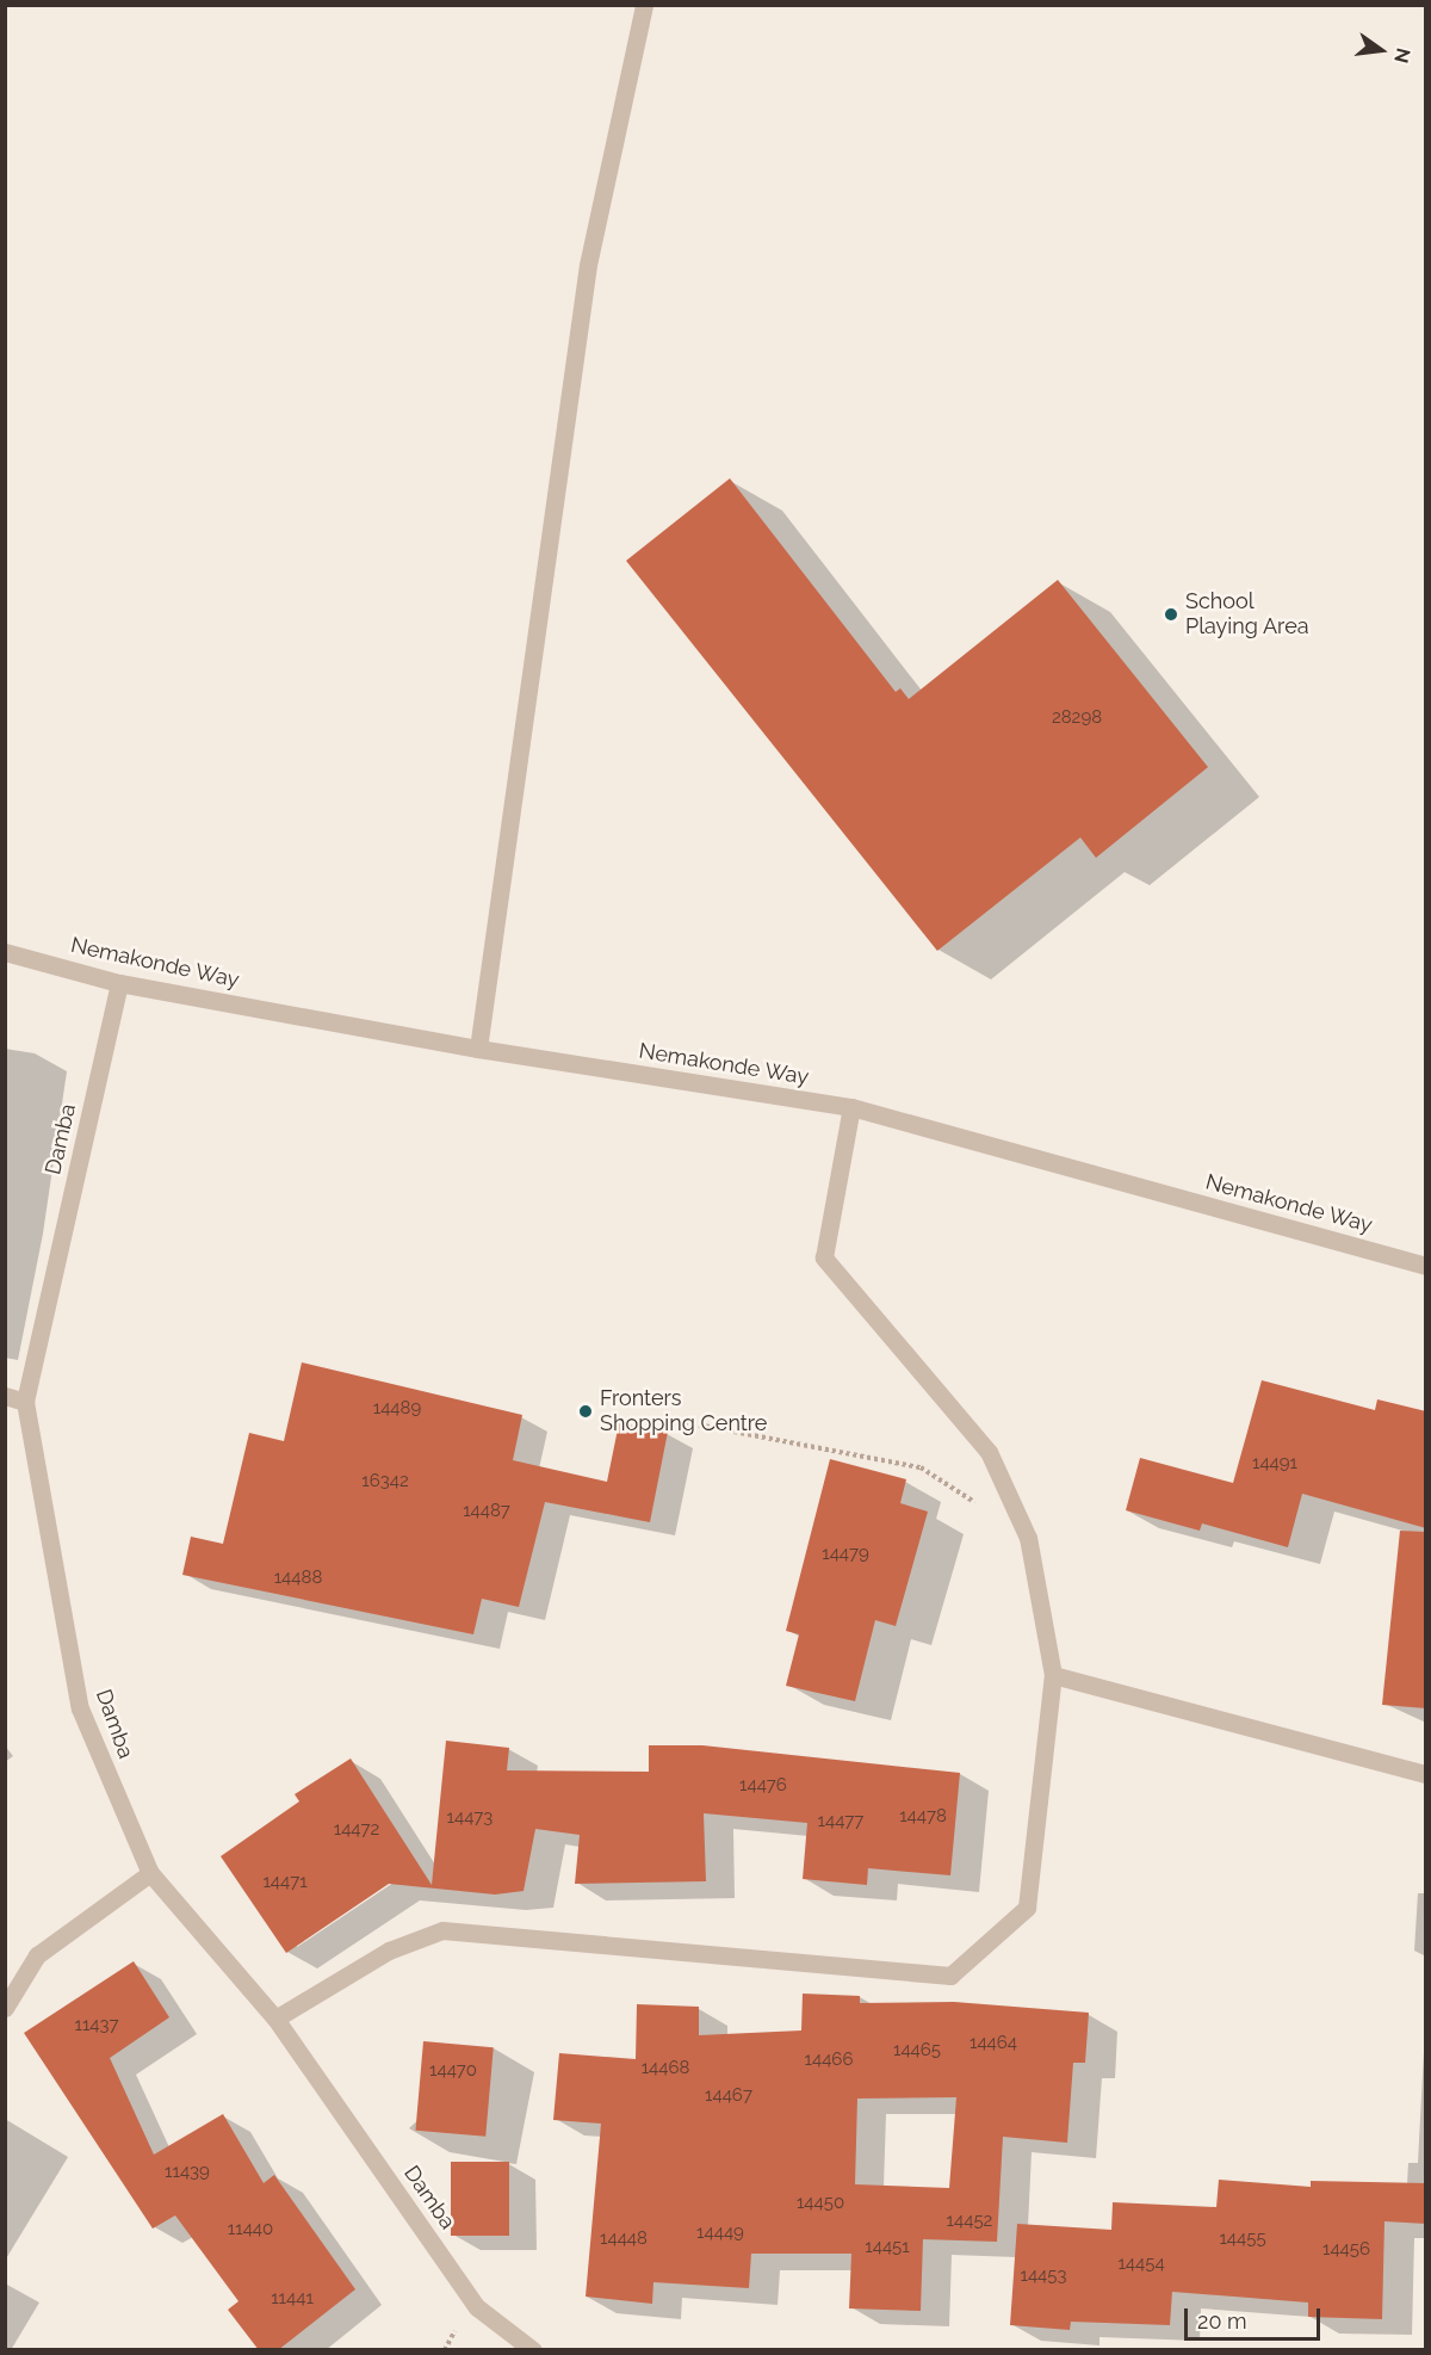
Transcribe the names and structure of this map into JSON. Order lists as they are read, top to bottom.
{
  "streets": {
    "street": ["Nemakonde Way", "Damba"]
  },
  "crossings": [
    ["Nemakonde Way", "Damba"]
  ],
  "places": ["School Playing Area", "Fronters Shopping Centre"],
  "house_numbers": [
    "28298",
    "14489",
    "14491",
    "16342",
    "14487",
    "14479",
    "14488",
    "14476",
    "14478",
    "14473",
    "14477",
    "14472",
    "14471",
    "11437",
    "14464",
    "14465",
    "14466",
    "14468",
    "14470",
    "14467",
    "11439",
    "14450",
    "14452",
    "11440",
    "14449",
    "14448",
    "14455",
    "14451",
    "14456",
    "14454",
    "14453",
    "11441"
  ],
  "scale_bar": "20 m",
  "north": "right"
}
